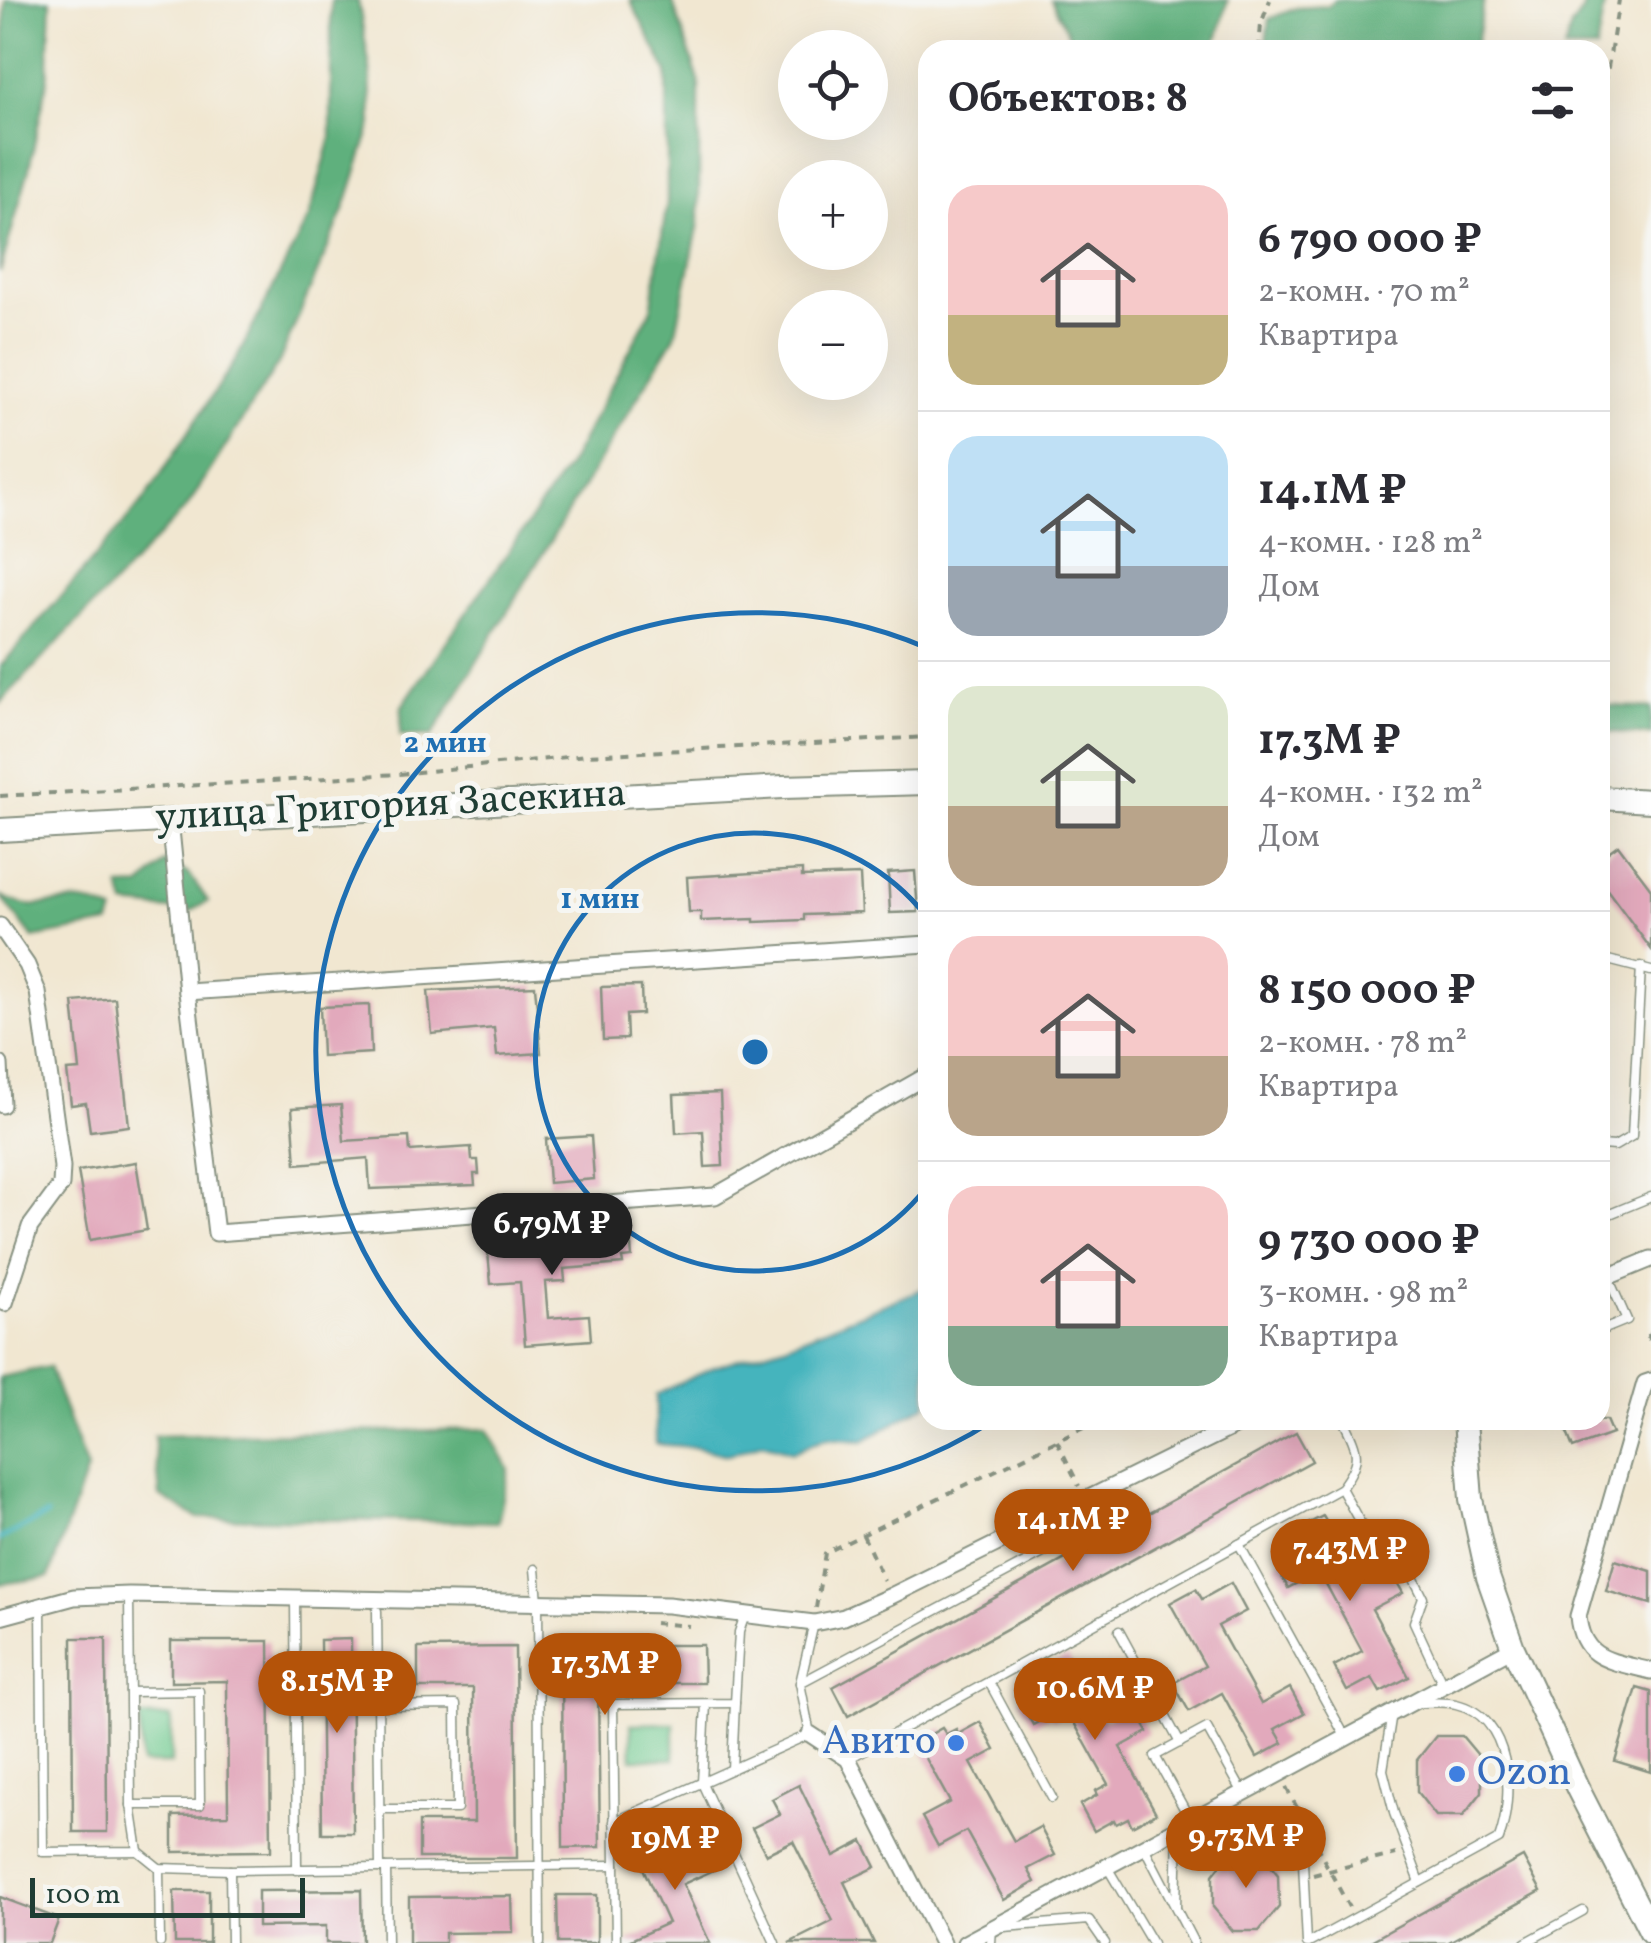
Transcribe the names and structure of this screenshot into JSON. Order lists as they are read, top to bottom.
{
  "streets": {
    "main road": ["улица Григория Засекина"]
  },
  "places": ["Авито", "Ozon"],
  "scale_bar": "100 m",
  "page": {
    "map_buttons": ["+", "−"],
    "heading": "Объектов: 8",
    "list": [
      {
        "name": "6 790 000 ₽",
        "note": "2-комн. · 70 m² · Квартира"
      },
      {
        "name": "14.1M ₽",
        "note": "4-комн. · 128 m² · Дом"
      },
      {
        "name": "17.3M ₽",
        "note": "4-комн. · 132 m² · Дом"
      },
      {
        "name": "8 150 000 ₽",
        "note": "2-комн. · 78 m² · Квартира"
      },
      {
        "name": "9 730 000 ₽",
        "note": "3-комн. · 98 m² · Квартира"
      }
    ],
    "price": [
      "6.79M ₽",
      "14.1M ₽",
      "7.43M ₽",
      "17.3M ₽",
      "8.15M ₽",
      "10.6M ₽",
      "9.73M ₽",
      "19M ₽"
    ],
    "scale": "100 m"
  },
  "rings": ["2 мин", "1 мин"]
}
